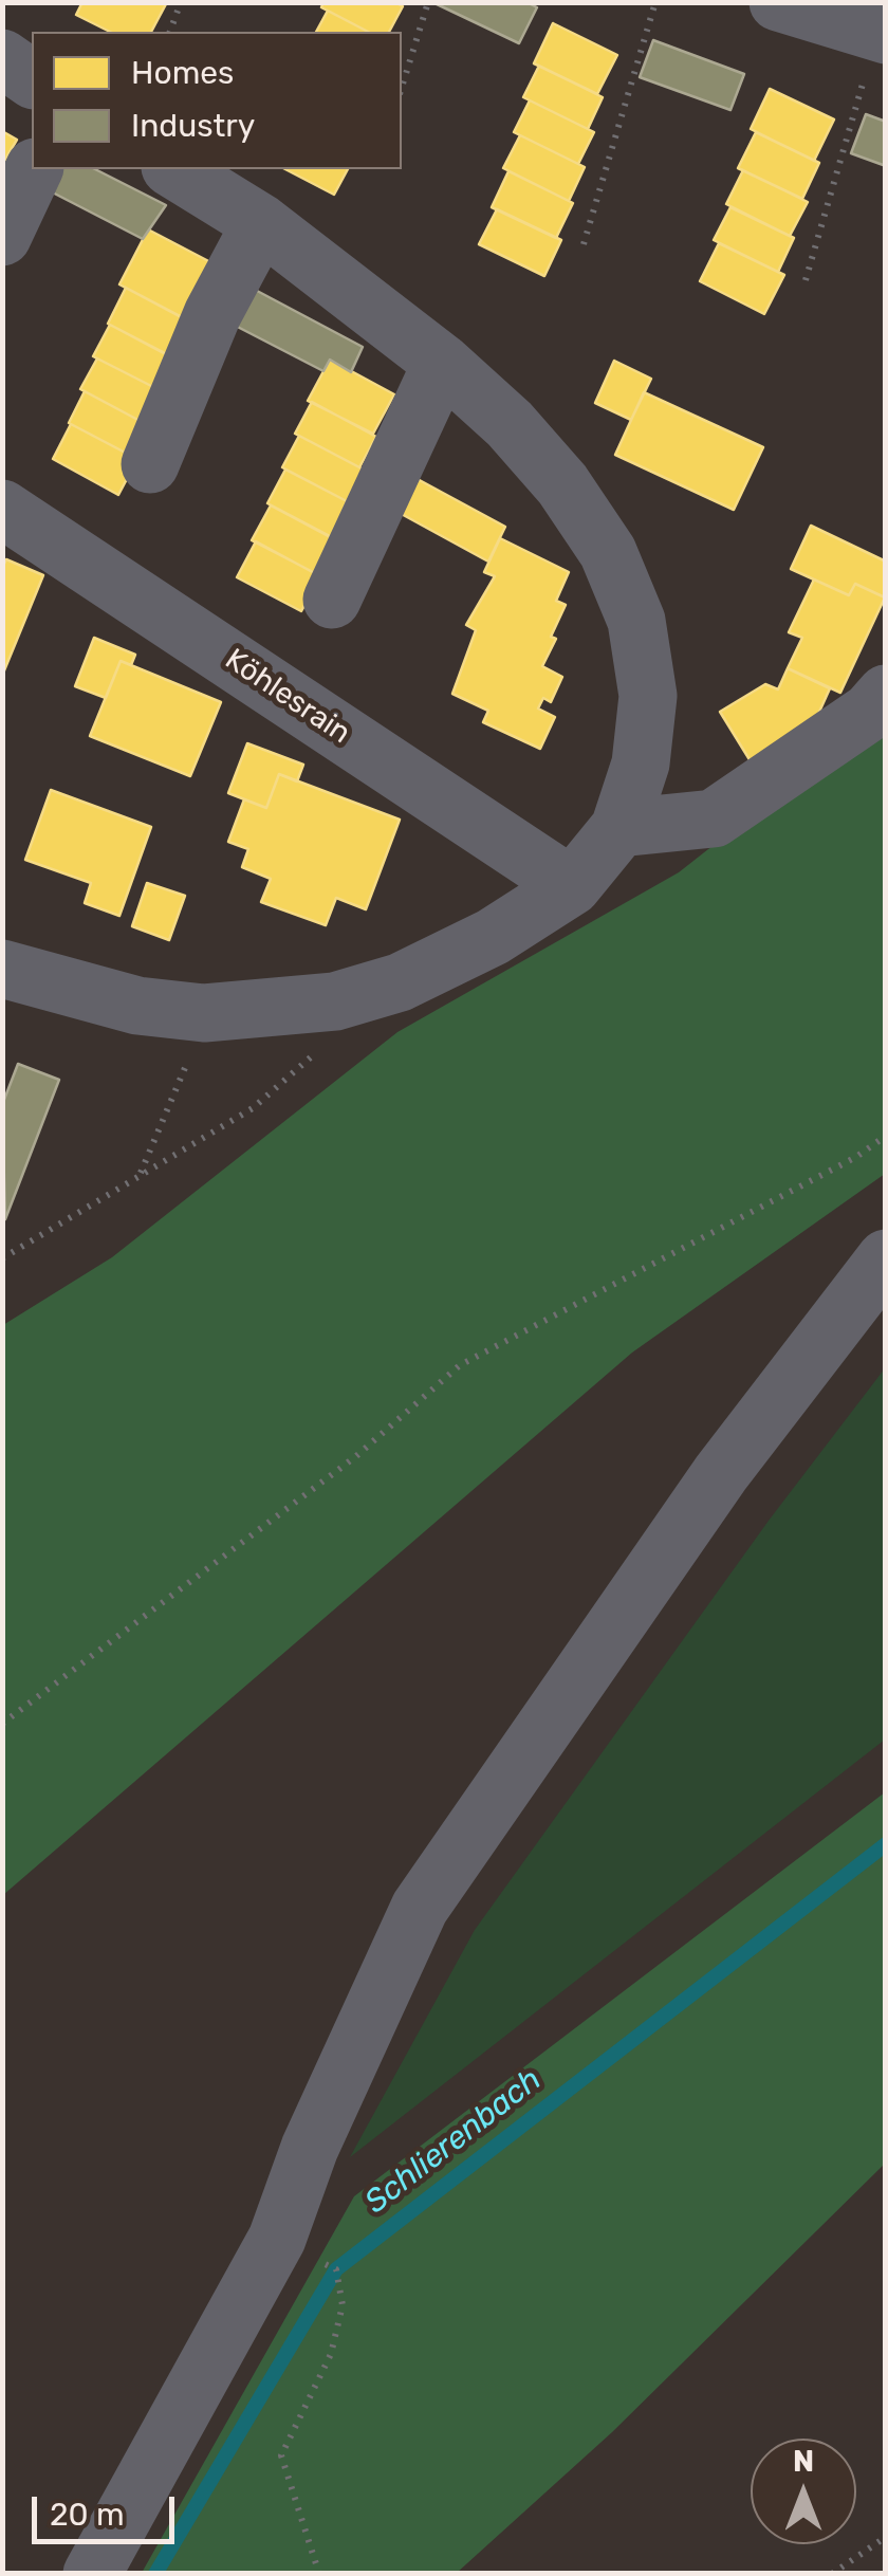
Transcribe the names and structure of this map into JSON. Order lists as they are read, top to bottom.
{
  "streets": {
    "street": ["Köhlesrain"]
  },
  "water": ["Schlierenbach"],
  "legend": ["Homes", "Industry"],
  "scale_bar": "20 m",
  "north": "top"
}
